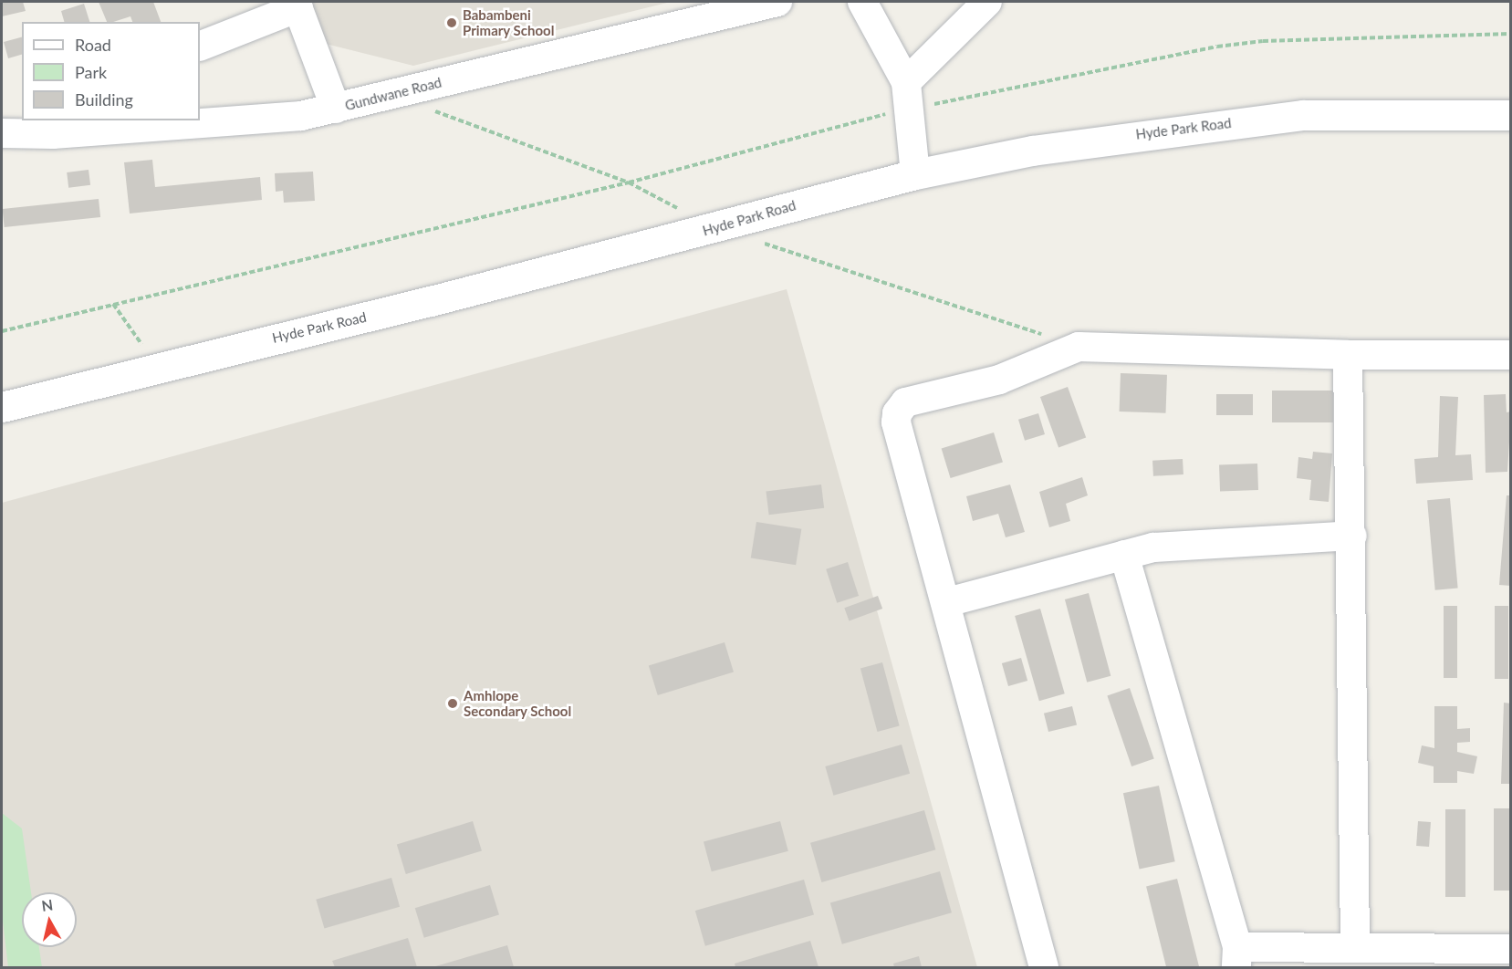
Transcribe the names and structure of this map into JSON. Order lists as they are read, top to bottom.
{
  "streets": {
    "street": ["Gundwane Road", "Hyde Park Road"]
  },
  "places": ["Babambeni Primary School", "Amhlope Secondary School"],
  "legend": ["Road", "Park", "Building"],
  "north": "top"
}
